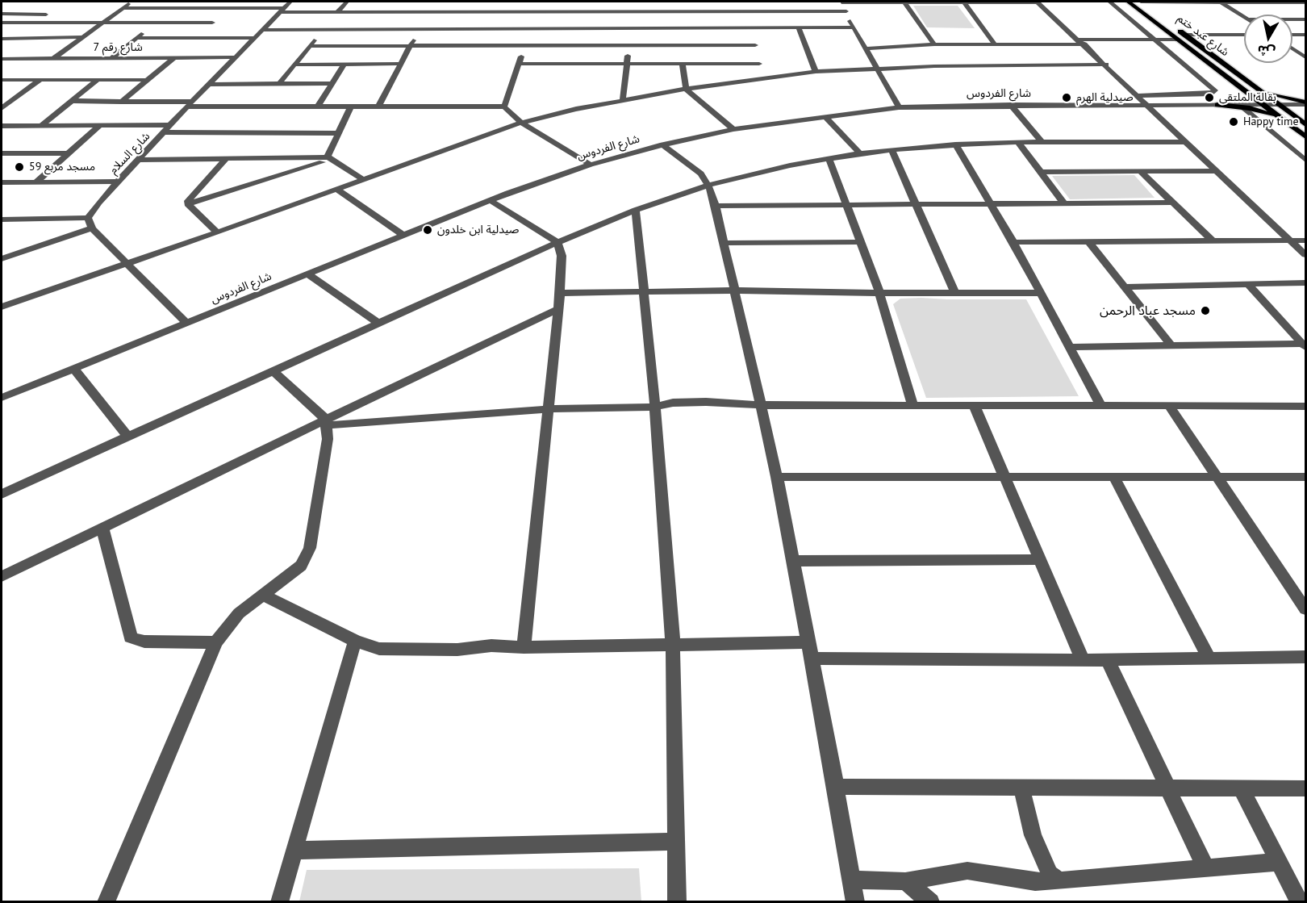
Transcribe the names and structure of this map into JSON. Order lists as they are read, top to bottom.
{
  "streets": {
    "main road": ["شارع عبد ختم"],
    "street": ["شارع رقم 7", "شارع الفردوس", "شارع السلام"]
  },
  "crossings": [
    ["شارع عبد ختم", "شارع الفردوس"],
    ["شارع رقم 7", "شارع السلام"]
  ],
  "places": [
    "صيدلية الهرم",
    "بقالة الملتقى",
    "Happy time",
    "مسجد مربع 59",
    "صيدلية ابن خلدون",
    "مسجد عباد الرحمن"
  ],
  "north": "bottom"
}
